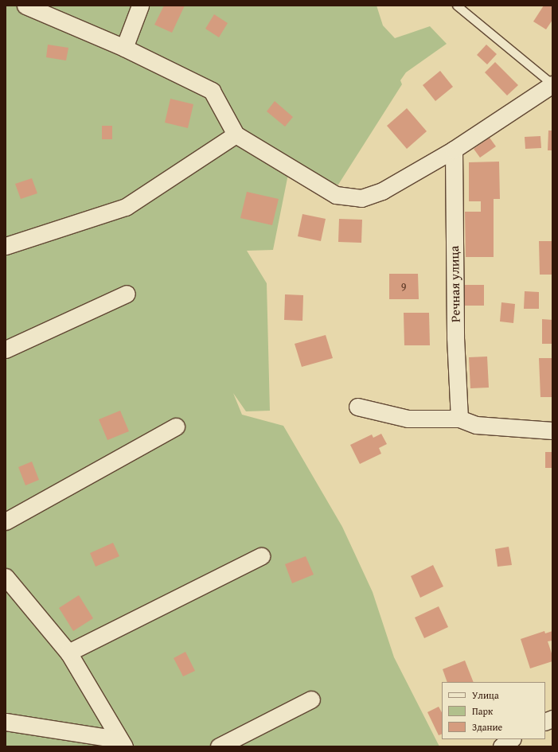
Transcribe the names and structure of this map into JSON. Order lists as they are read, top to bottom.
{
  "streets": {
    "street": ["Речная улица"]
  },
  "house_numbers": ["9"],
  "legend": ["Улица", "Парк", "Здание"]
}
